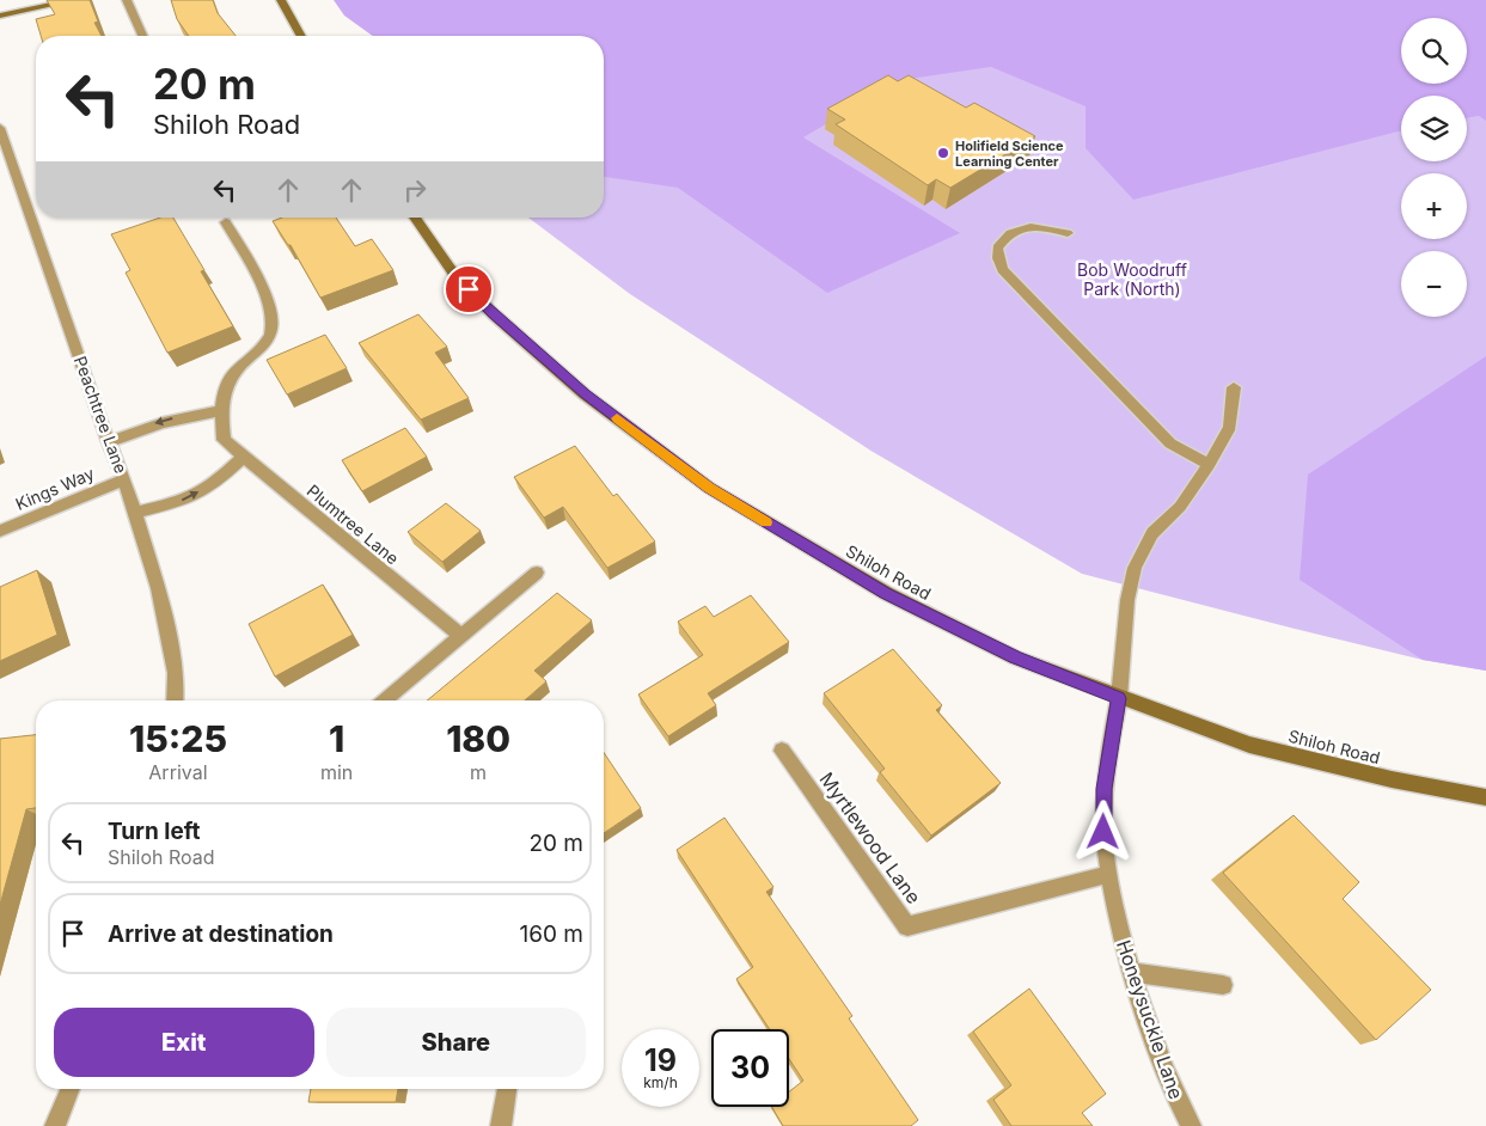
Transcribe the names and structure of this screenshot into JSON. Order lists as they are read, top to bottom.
{
  "streets": {
    "main road": ["Shiloh Road"],
    "street": [
      "Peachtree Lane",
      "Kings Way",
      "Plumtree Lane",
      "Myrtlewood Lane",
      "Honeysuckle Lane"
    ]
  },
  "crossings": [
    ["Peachtree Lane", "Kings Way"],
    ["Shiloh Road", "Honeysuckle Lane"],
    ["Myrtlewood Lane", "Honeysuckle Lane"]
  ],
  "parks": ["Bob Woodruff Park (North)"],
  "places": ["Holifield Science Learning Center"],
  "page": {
    "map_buttons": ["+", "−"],
    "turn": ["20 m", "Shiloh Road"],
    "eta": [
      "15:25",
      "Arrival",
      "1",
      "min",
      "180",
      "m"
    ],
    "list": [
      {
        "name": "Turn left",
        "note": "Shiloh Road",
        "value": "20 m"
      },
      {
        "name": "Arrive at destination",
        "value": "160 m"
      }
    ],
    "buttons": ["Exit", "Share"],
    "speed": "19 km/h",
    "limit": "30"
  }
}
